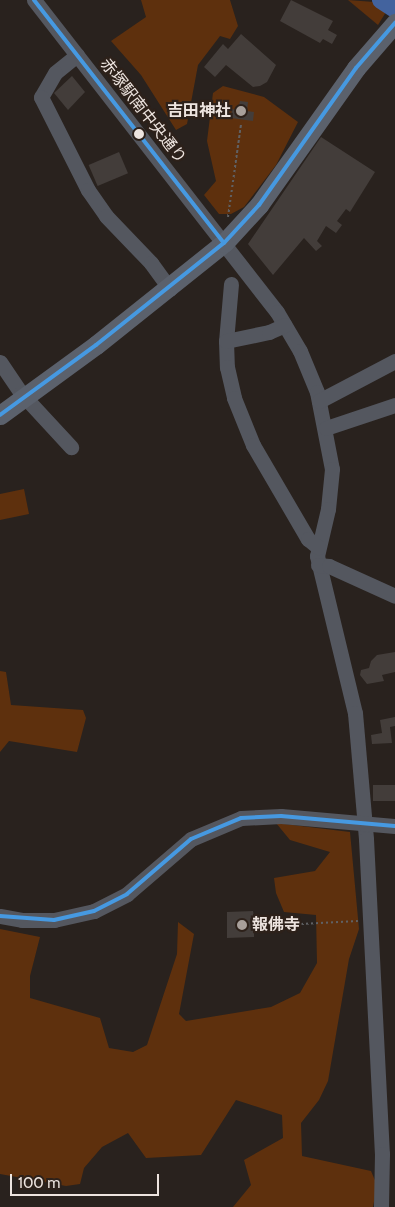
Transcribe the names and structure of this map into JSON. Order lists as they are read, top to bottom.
{
  "streets": {
    "street": ["赤塚駅南中央通り"]
  },
  "places": ["吉田神社", "報佛寺"],
  "scale_bar": "100 m"
}
